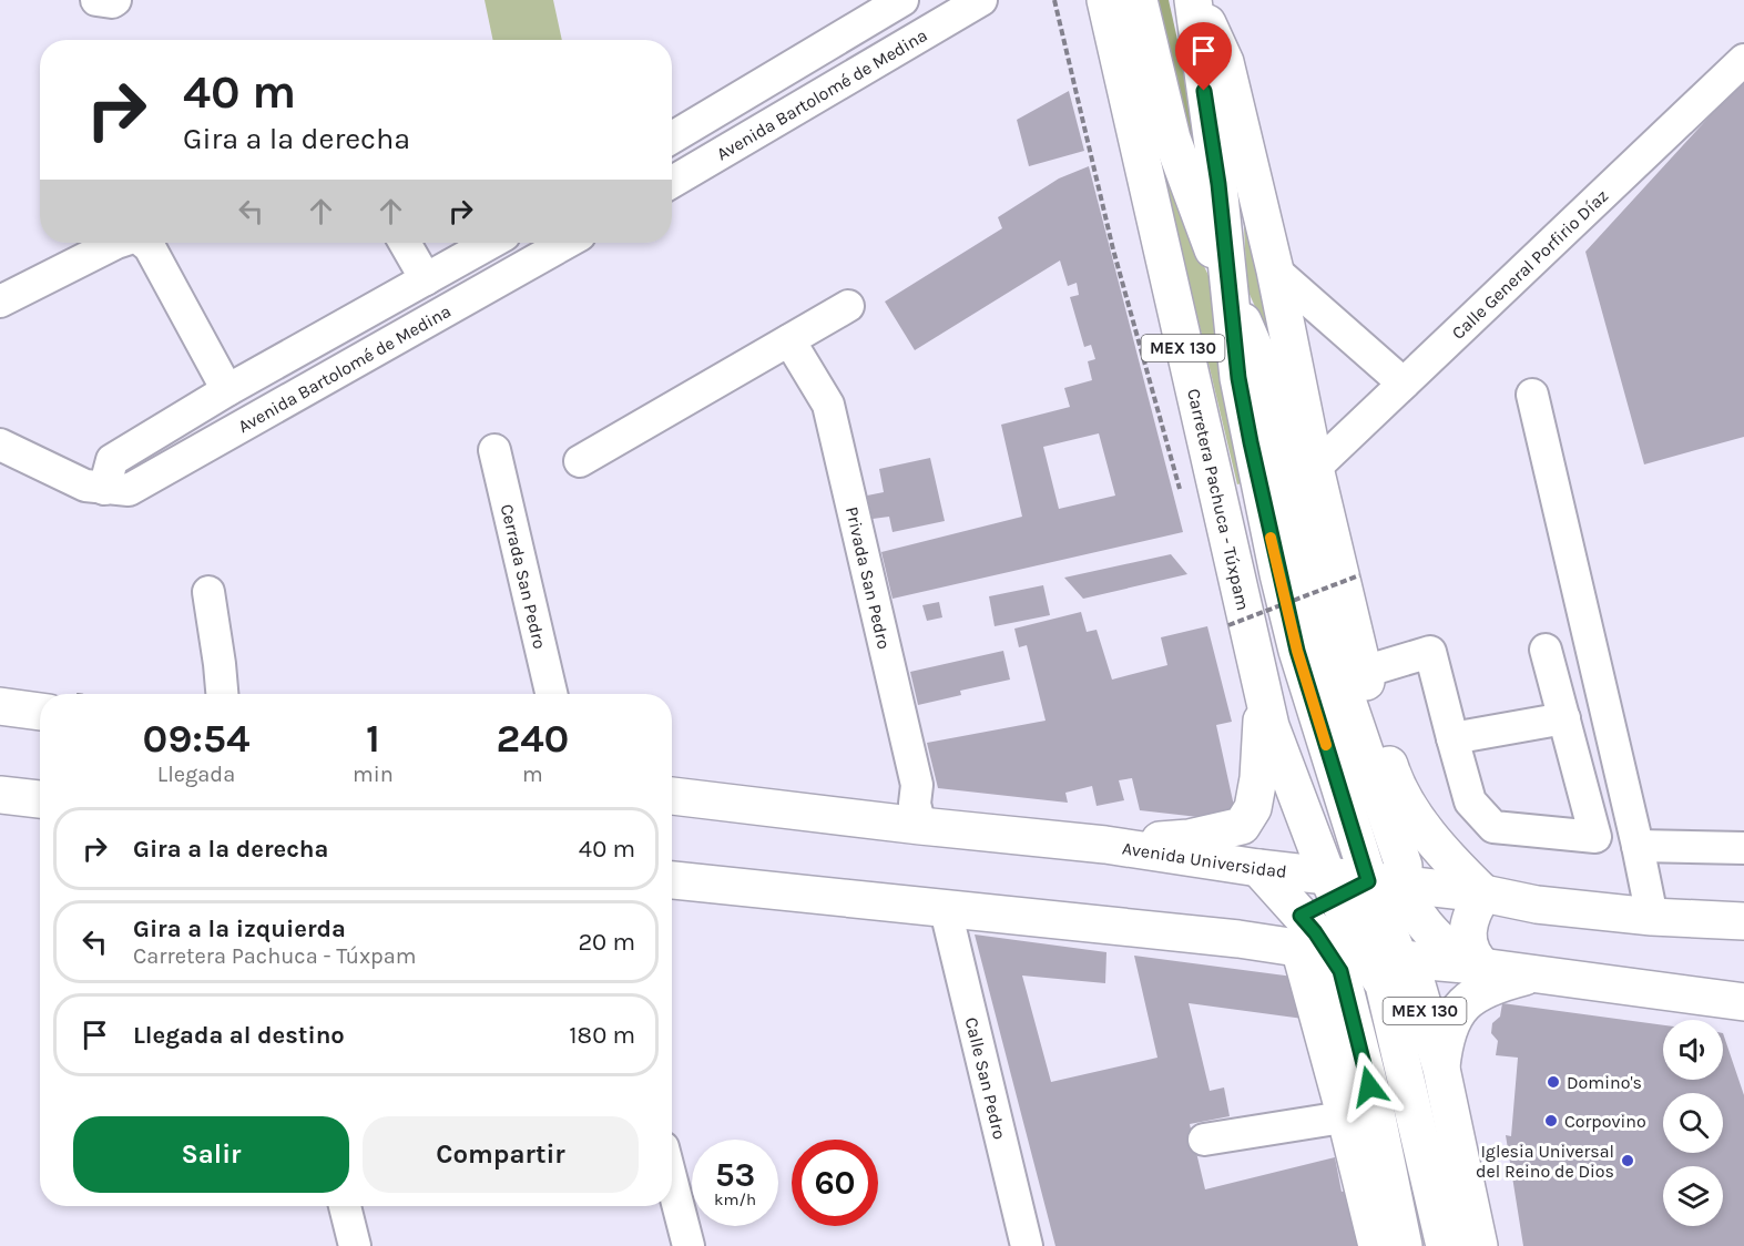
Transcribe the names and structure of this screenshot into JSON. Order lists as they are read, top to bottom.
{
  "streets": {
    "main road": ["MEX 130", "Carretera Pachuca - Túxpam", "Avenida Universidad"],
    "street": [
      "Avenida Bartolomé de Medina",
      "Calle General Porfirio Díaz",
      "Cerrada San Pedro",
      "Privada San Pedro",
      "Calle San Pedro"
    ]
  },
  "crossings": [
    ["MEX 130", "Carretera Pachuca - Túxpam"],
    ["MEX 130", "Avenida Universidad"],
    ["Carretera Pachuca - Túxpam", "Avenida Universidad"],
    ["Privada San Pedro", "Avenida Universidad"]
  ],
  "places": ["Domino's", "Corpovino", "Iglesia Universal del Reino de Dios"],
  "page": {
    "turn": ["40 m", "Gira a la derecha"],
    "eta": [
      "09:54",
      "Llegada",
      "1",
      "min",
      "240",
      "m"
    ],
    "list": [
      {
        "name": "Gira a la derecha",
        "value": "40 m"
      },
      {
        "name": "Gira a la izquierda",
        "note": "Carretera Pachuca - Túxpam",
        "value": "20 m"
      },
      {
        "name": "Llegada al destino",
        "value": "180 m"
      }
    ],
    "buttons": ["Salir", "Compartir"],
    "speed": "53 km/h",
    "limit": "60"
  }
}
